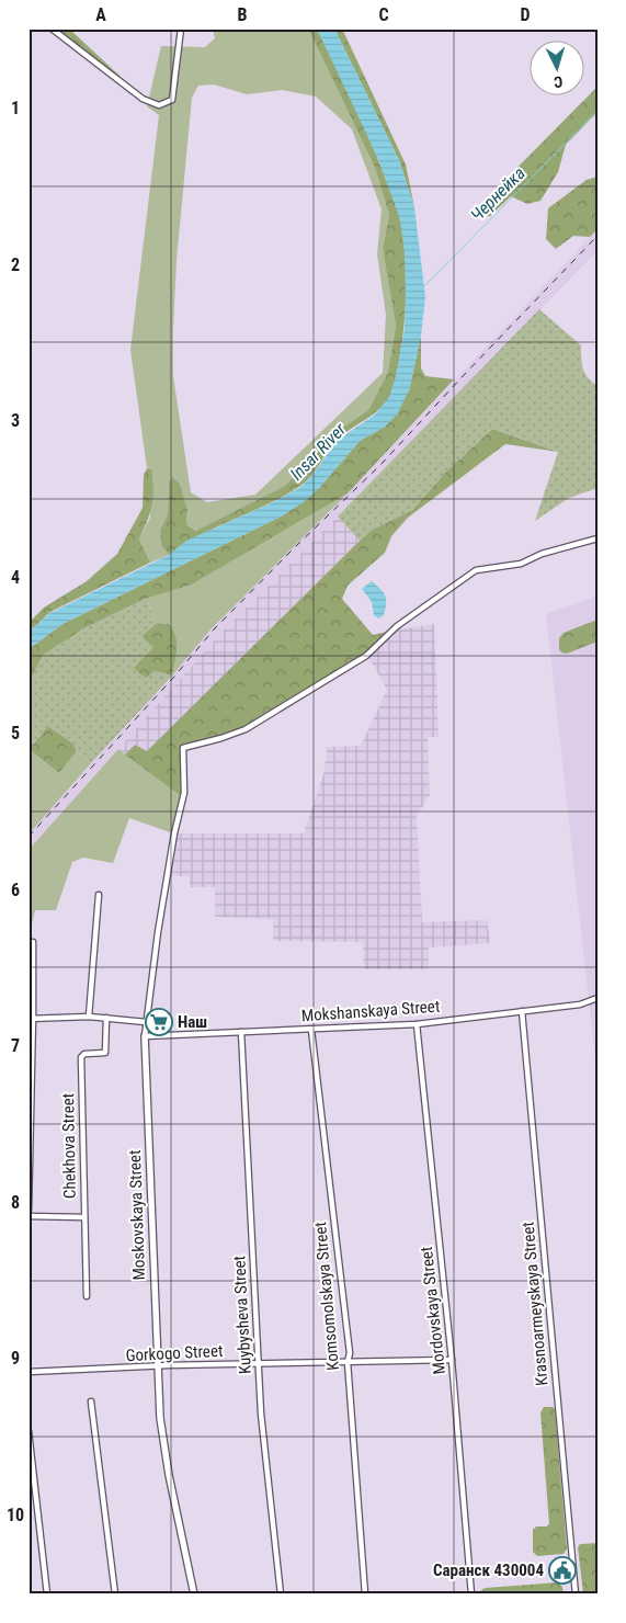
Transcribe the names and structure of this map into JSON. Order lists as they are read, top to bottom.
{
  "streets": {
    "street": [
      "Mokshanskaya Street",
      "Chekhova Street",
      "Moskovskaya Street",
      "Komsomolskaya Street",
      "Krasnoarmeyskaya Street",
      "Mordovskaya Street",
      "Kuybysheva Street",
      "Gorkogo Street"
    ]
  },
  "crossings": [
    ["Mokshanskaya Street", "Moskovskaya Street"],
    ["Mokshanskaya Street", "Komsomolskaya Street"],
    ["Mokshanskaya Street", "Krasnoarmeyskaya Street"],
    ["Mokshanskaya Street", "Mordovskaya Street"],
    ["Mokshanskaya Street", "Kuybysheva Street"],
    ["Moskovskaya Street", "Gorkogo Street"],
    ["Komsomolskaya Street", "Gorkogo Street"],
    ["Mordovskaya Street", "Gorkogo Street"],
    ["Kuybysheva Street", "Gorkogo Street"]
  ],
  "water": ["Чернейка", "Insar River"],
  "places": {
    "supermarket": ["Наш"],
    "public building": ["Саранск 430004"]
  },
  "north": "bottom",
  "grid": {
    "columns": [
      "A",
      "B",
      "C",
      "D"
    ],
    "rows": [
      "1",
      "2",
      "3",
      "4",
      "5",
      "6",
      "7",
      "8",
      "9",
      "10"
    ]
  }
}
